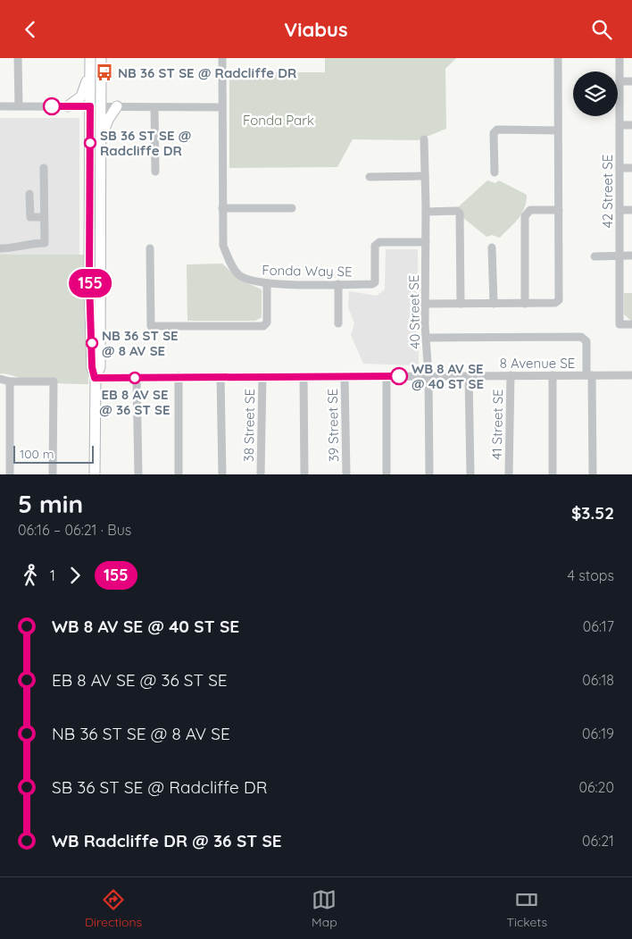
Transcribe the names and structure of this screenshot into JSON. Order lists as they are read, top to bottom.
{
  "streets": {
    "street": [
      "42 Street SE",
      "Fonda Way SE",
      "40 Street SE",
      "8 Avenue SE",
      "41 Street SE",
      "38 Street SE",
      "39 Street SE"
    ]
  },
  "crossings": [
    ["Fonda Way SE", "40 Street SE"],
    ["40 Street SE", "8 Avenue SE"],
    ["8 Avenue SE", "41 Street SE"],
    ["8 Avenue SE", "38 Street SE"],
    ["8 Avenue SE", "39 Street SE"]
  ],
  "parks": ["Fonda Park"],
  "places": {
    "bus stop": ["NB 36 ST SE @ Radcliffe DR"],
    "other": [
      "SB 36 ST SE @ Radcliffe DR",
      "NB 36 ST SE @ 8 AV SE",
      "WB 8 AV SE @ 40 ST SE",
      "EB 8 AV SE @ 36 ST SE"
    ]
  },
  "lines": ["bus line 155"],
  "scale_bar": "100 m",
  "page": {
    "header": "Viabus",
    "on_map": "155",
    "scale": "100 m",
    "heading": ["5 min", "06:16 – 06:21 · Bus", "$3.52"],
    "legs": ["1", "155", "4 stops"],
    "list": [
      {
        "name": "WB 8 AV SE @ 40 ST SE",
        "value": "06:17"
      },
      {
        "name": "EB 8 AV SE @ 36 ST SE",
        "value": "06:18"
      },
      {
        "name": "NB 36 ST SE @ 8 AV SE",
        "value": "06:19"
      },
      {
        "name": "SB 36 ST SE @ Radcliffe DR",
        "value": "06:20"
      },
      {
        "name": "WB Radcliffe DR @ 36 ST SE",
        "value": "06:21"
      }
    ],
    "tabs": ["Directions", "Map", "Tickets"]
  }
}
